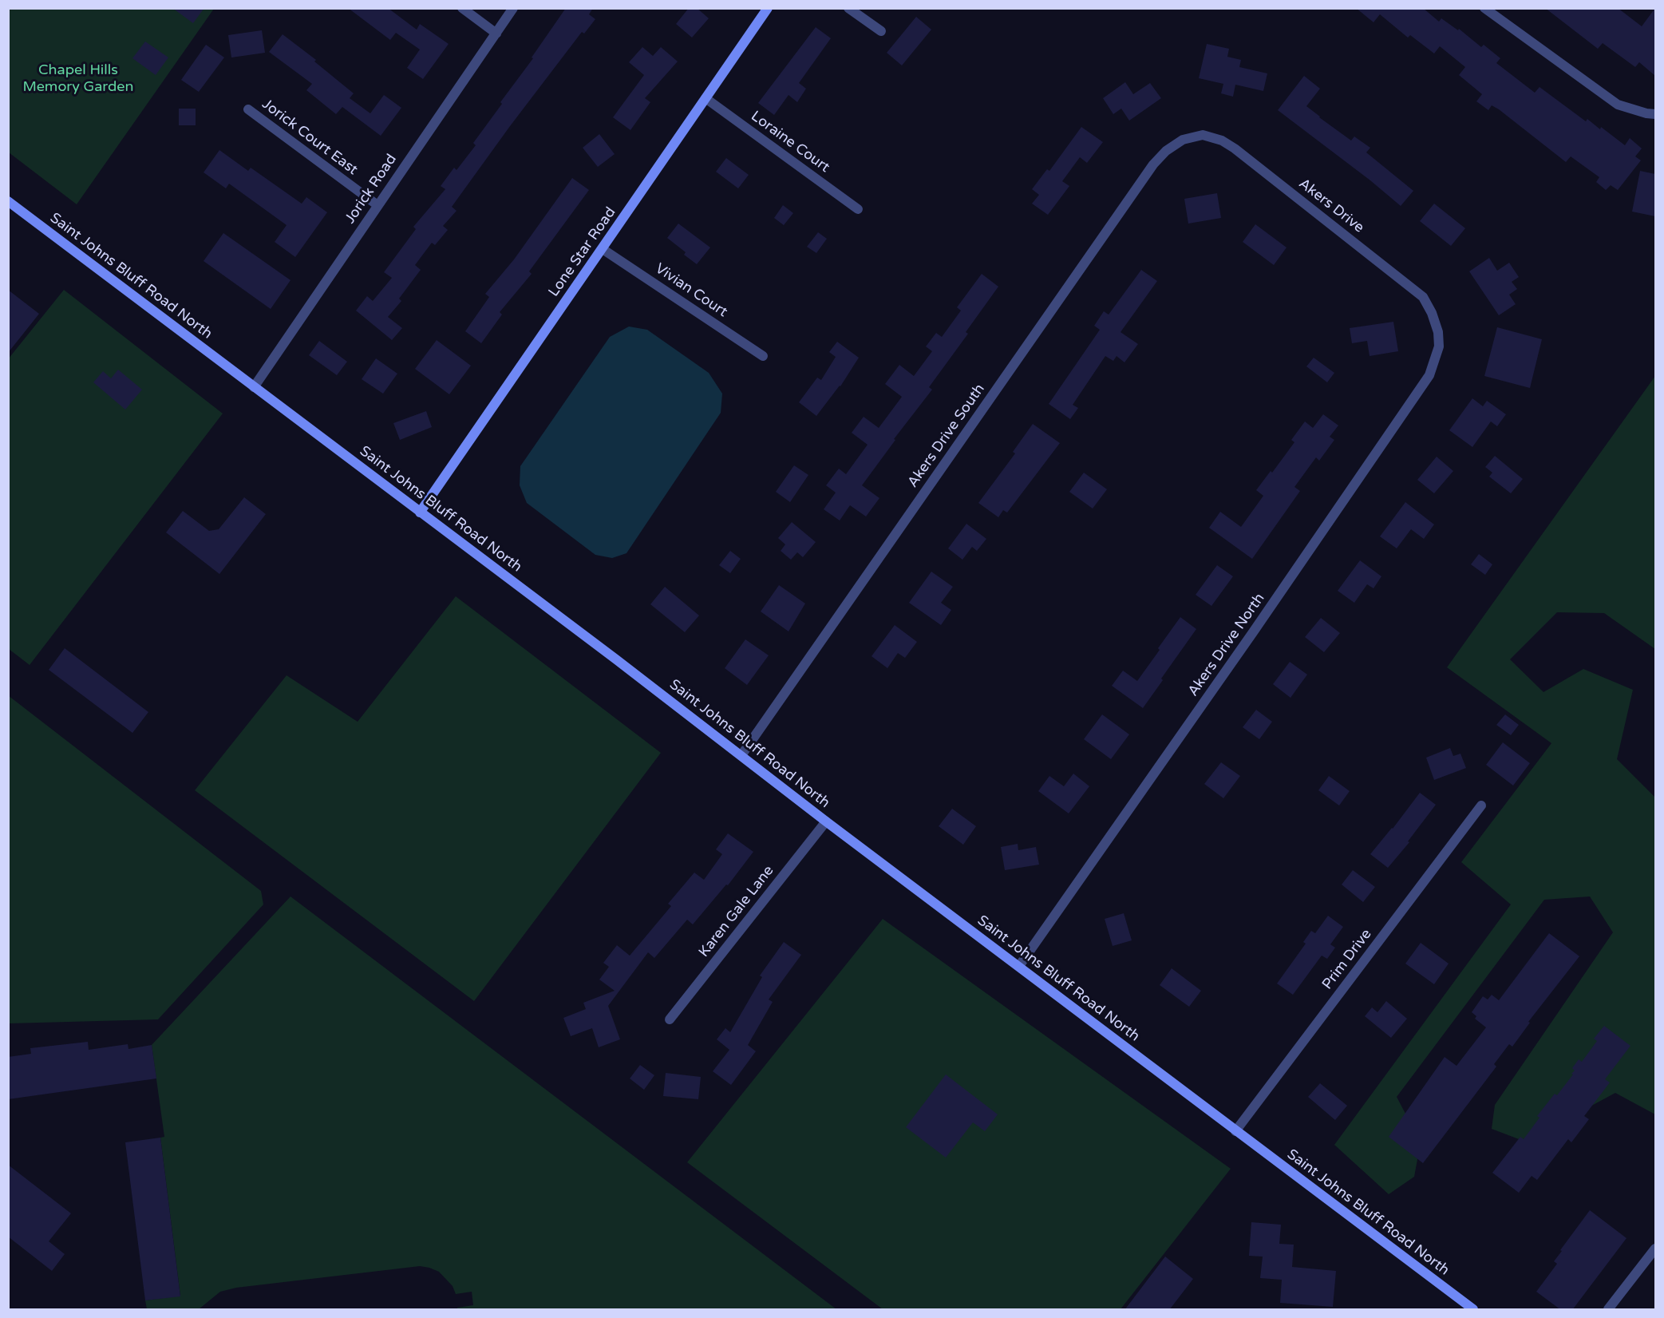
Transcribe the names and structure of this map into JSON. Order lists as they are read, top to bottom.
{
  "streets": {
    "main road": ["Lone Star Road", "Saint Johns Bluff Road North"],
    "street": [
      "Jorick Court East",
      "Loraine Court",
      "Jorick Road",
      "Akers Drive",
      "Vivian Court",
      "Akers Drive South",
      "Akers Drive North",
      "Karen Gale Lane",
      "Prim Drive"
    ]
  },
  "crossings": [
    ["Jorick Court East", "Jorick Road"],
    ["Loraine Court", "Lone Star Road"],
    ["Jorick Road", "Saint Johns Bluff Road North"],
    ["Akers Drive", "Akers Drive South"],
    ["Akers Drive", "Akers Drive North"],
    ["Lone Star Road", "Saint Johns Bluff Road North"],
    ["Lone Star Road", "Vivian Court"],
    ["Saint Johns Bluff Road North", "Akers Drive South"],
    ["Saint Johns Bluff Road North", "Akers Drive North"],
    ["Saint Johns Bluff Road North", "Karen Gale Lane"],
    ["Saint Johns Bluff Road North", "Prim Drive"]
  ],
  "parks": ["Chapel Hills Memory Garden"]
}
